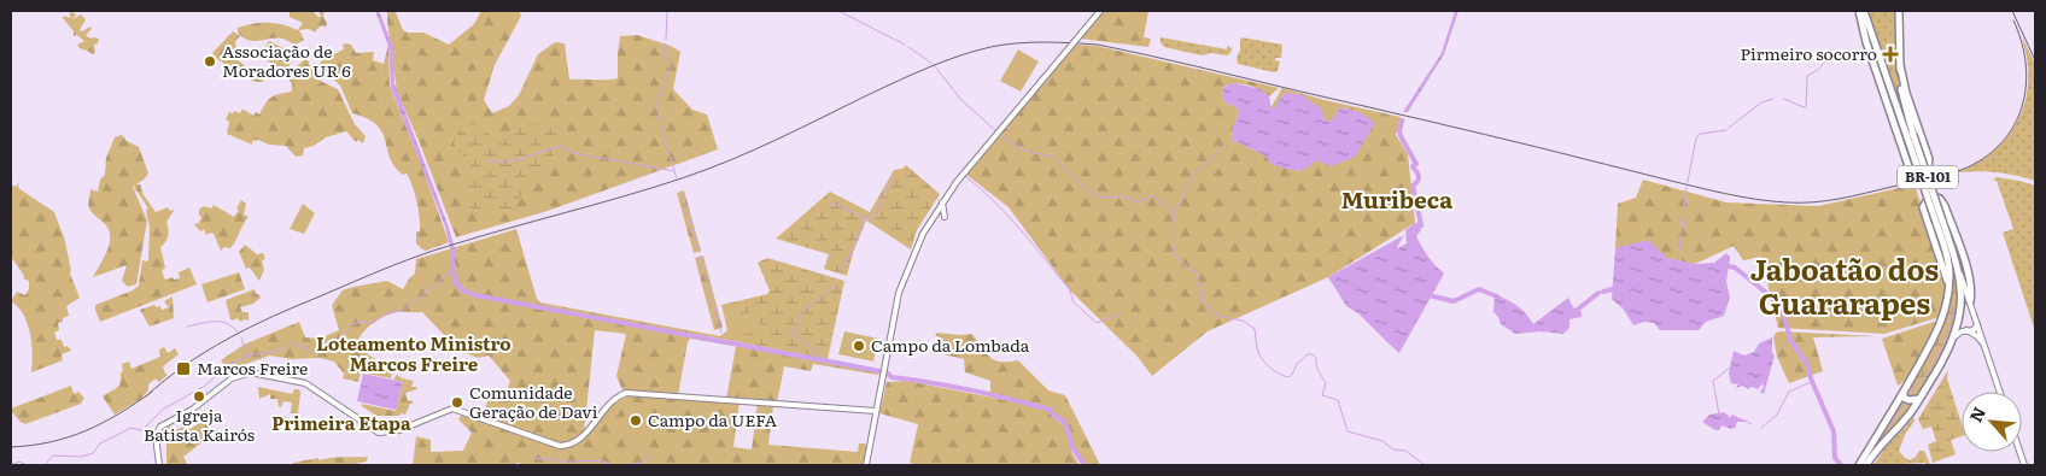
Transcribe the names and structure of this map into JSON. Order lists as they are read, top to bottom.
{
  "streets": {
    "highway": ["BR-101"]
  },
  "districts": [
    "Muribeca",
    "Jaboatão dos Guararapes",
    "Loteamento Ministro Marcos Freire",
    "Primeira Etapa"
  ],
  "places": {
    "health": ["Pirmeiro socorro"],
    "other": [
      "Associação de Moradores UR 6",
      "Campo da Lombada",
      "Igreja Batista Kairós",
      "Comunidade Geração de Davi",
      "Campo da UEFA"
    ],
    "transit": ["Marcos Freire"]
  },
  "north": "top left"
}
